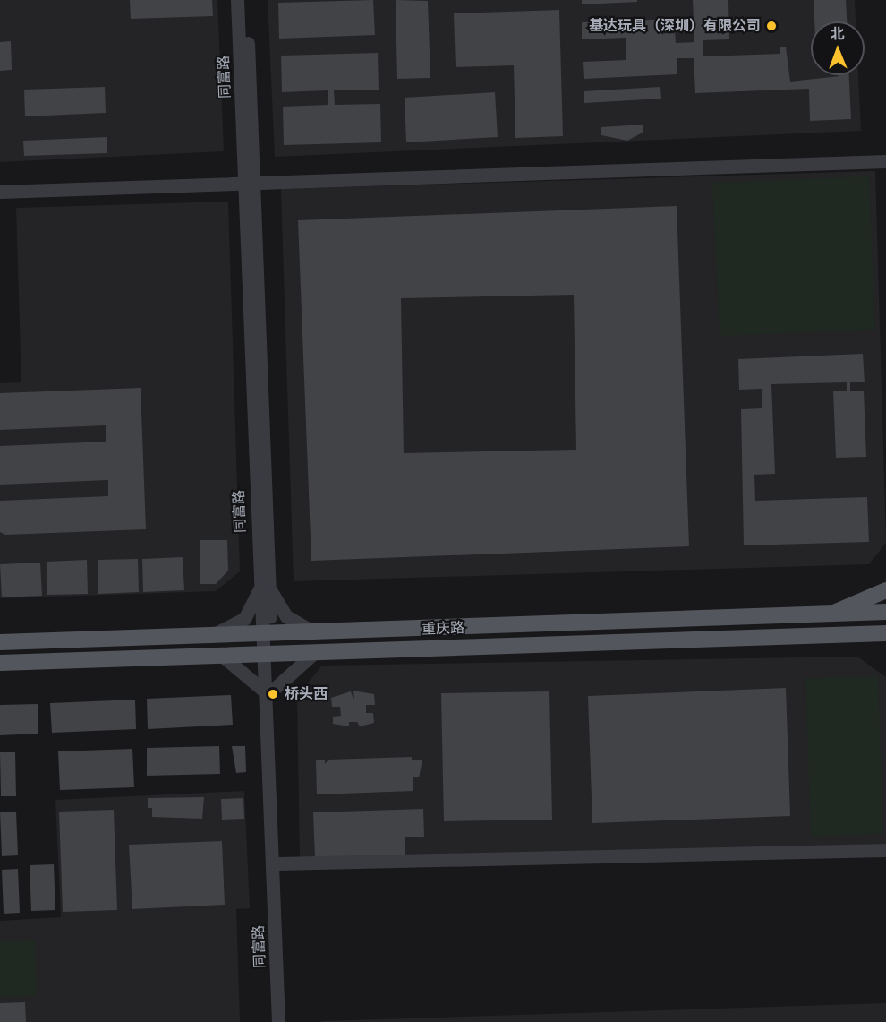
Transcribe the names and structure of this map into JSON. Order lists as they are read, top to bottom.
{
  "streets": {
    "main road": ["重庆路"],
    "street": ["同富路"]
  },
  "crossings": [
    ["同富路", "重庆路"]
  ],
  "places": ["基达玩具（深圳）有限公司", "桥头西"],
  "north": "top"
}
